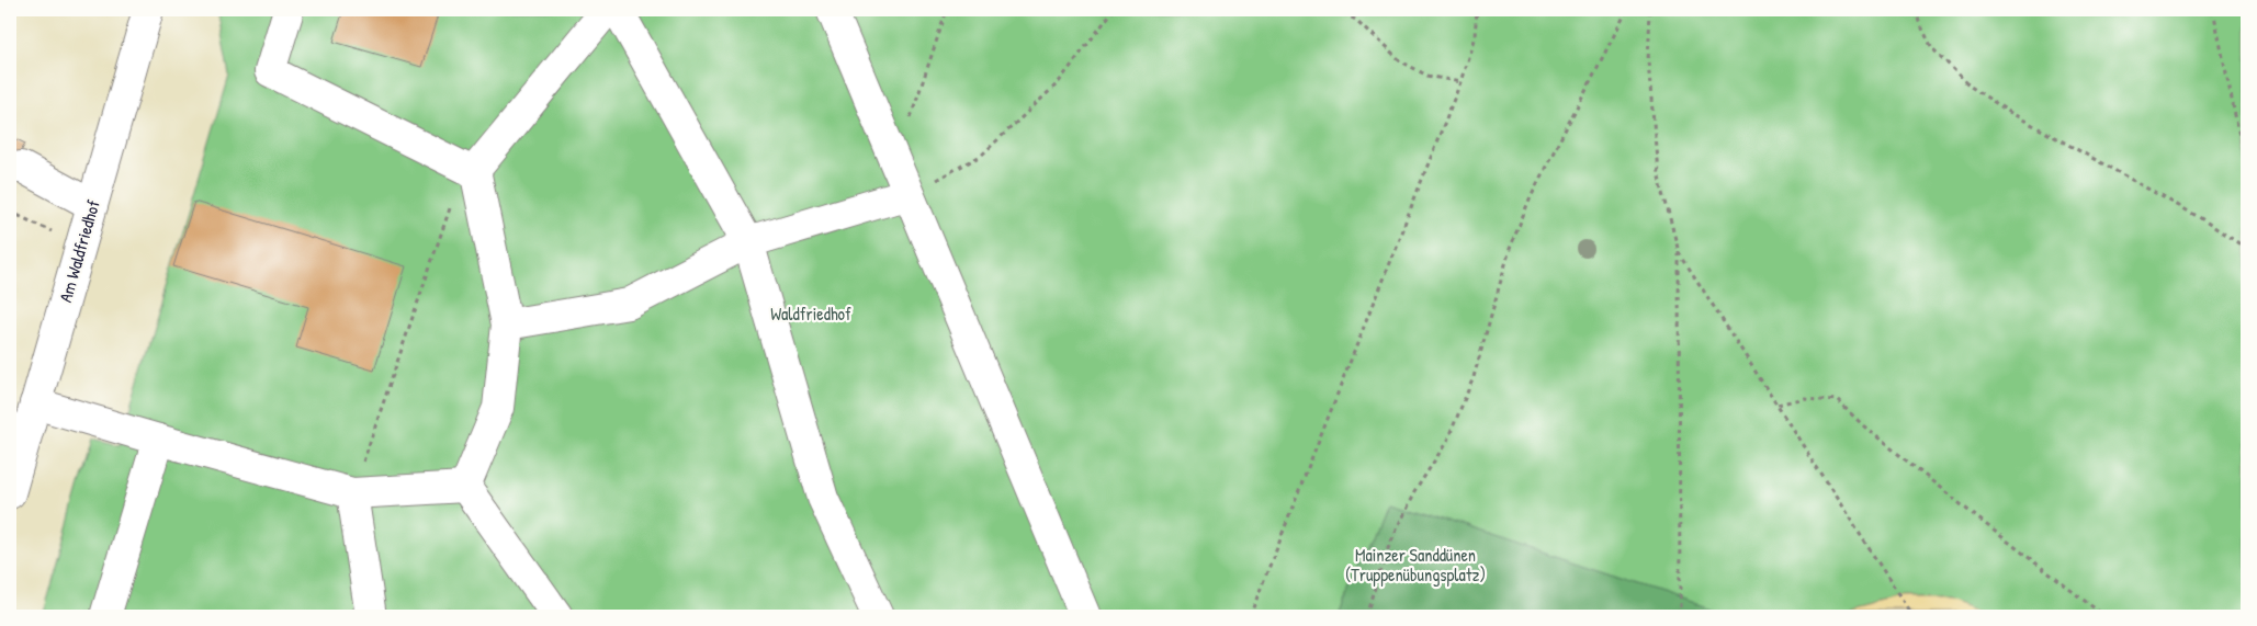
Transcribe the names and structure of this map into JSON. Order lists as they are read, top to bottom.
{
  "streets": {
    "street": ["Am Waldfriedhof"]
  },
  "parks": ["Waldfriedhof", "Mainzer Sanddünen (Truppenübungsplatz)"]
}
